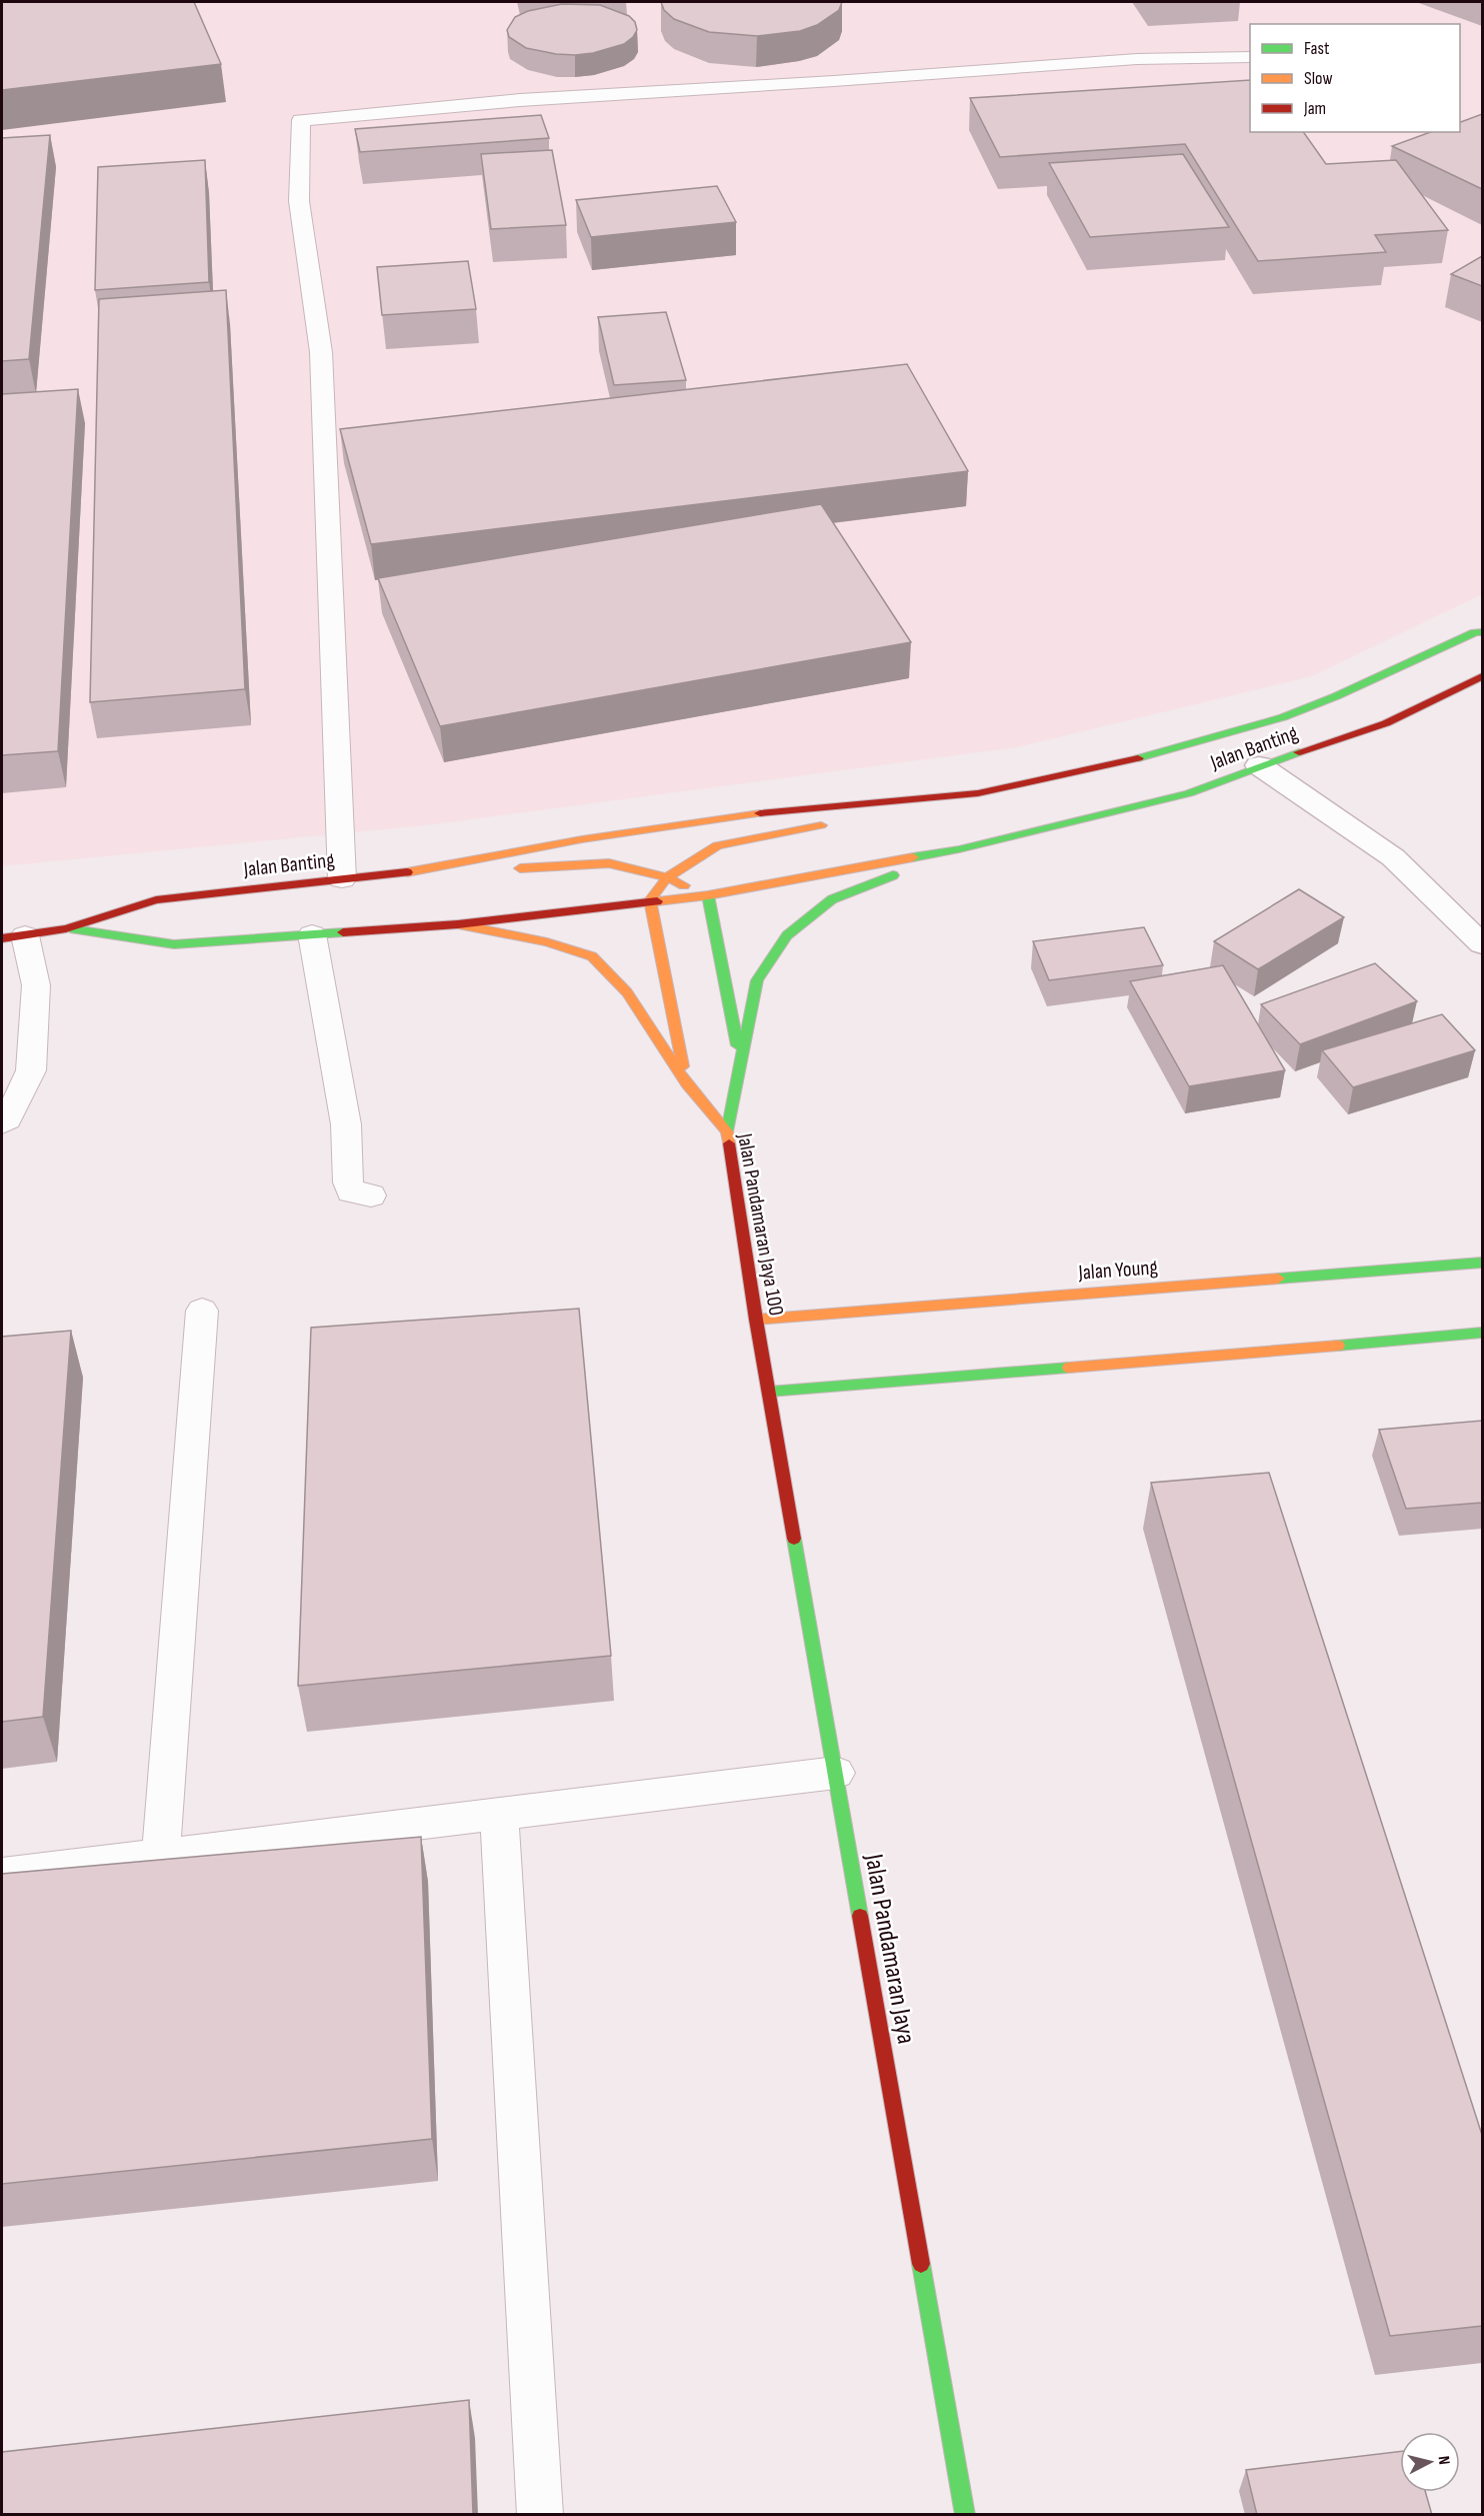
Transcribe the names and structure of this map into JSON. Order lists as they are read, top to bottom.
{
  "streets": {
    "main road": [
      "Jalan Banting",
      "Jalan Pandamaran Jaya 100",
      "Jalan Young",
      "Jalan Pandamaran Jaya"
    ]
  },
  "crossings": [
    ["Jalan Pandamaran Jaya 100", "Jalan Young"],
    ["Jalan Pandamaran Jaya 100", "Jalan Pandamaran Jaya"]
  ],
  "legend": ["Fast", "Slow", "Jam"],
  "north": "right"
}
